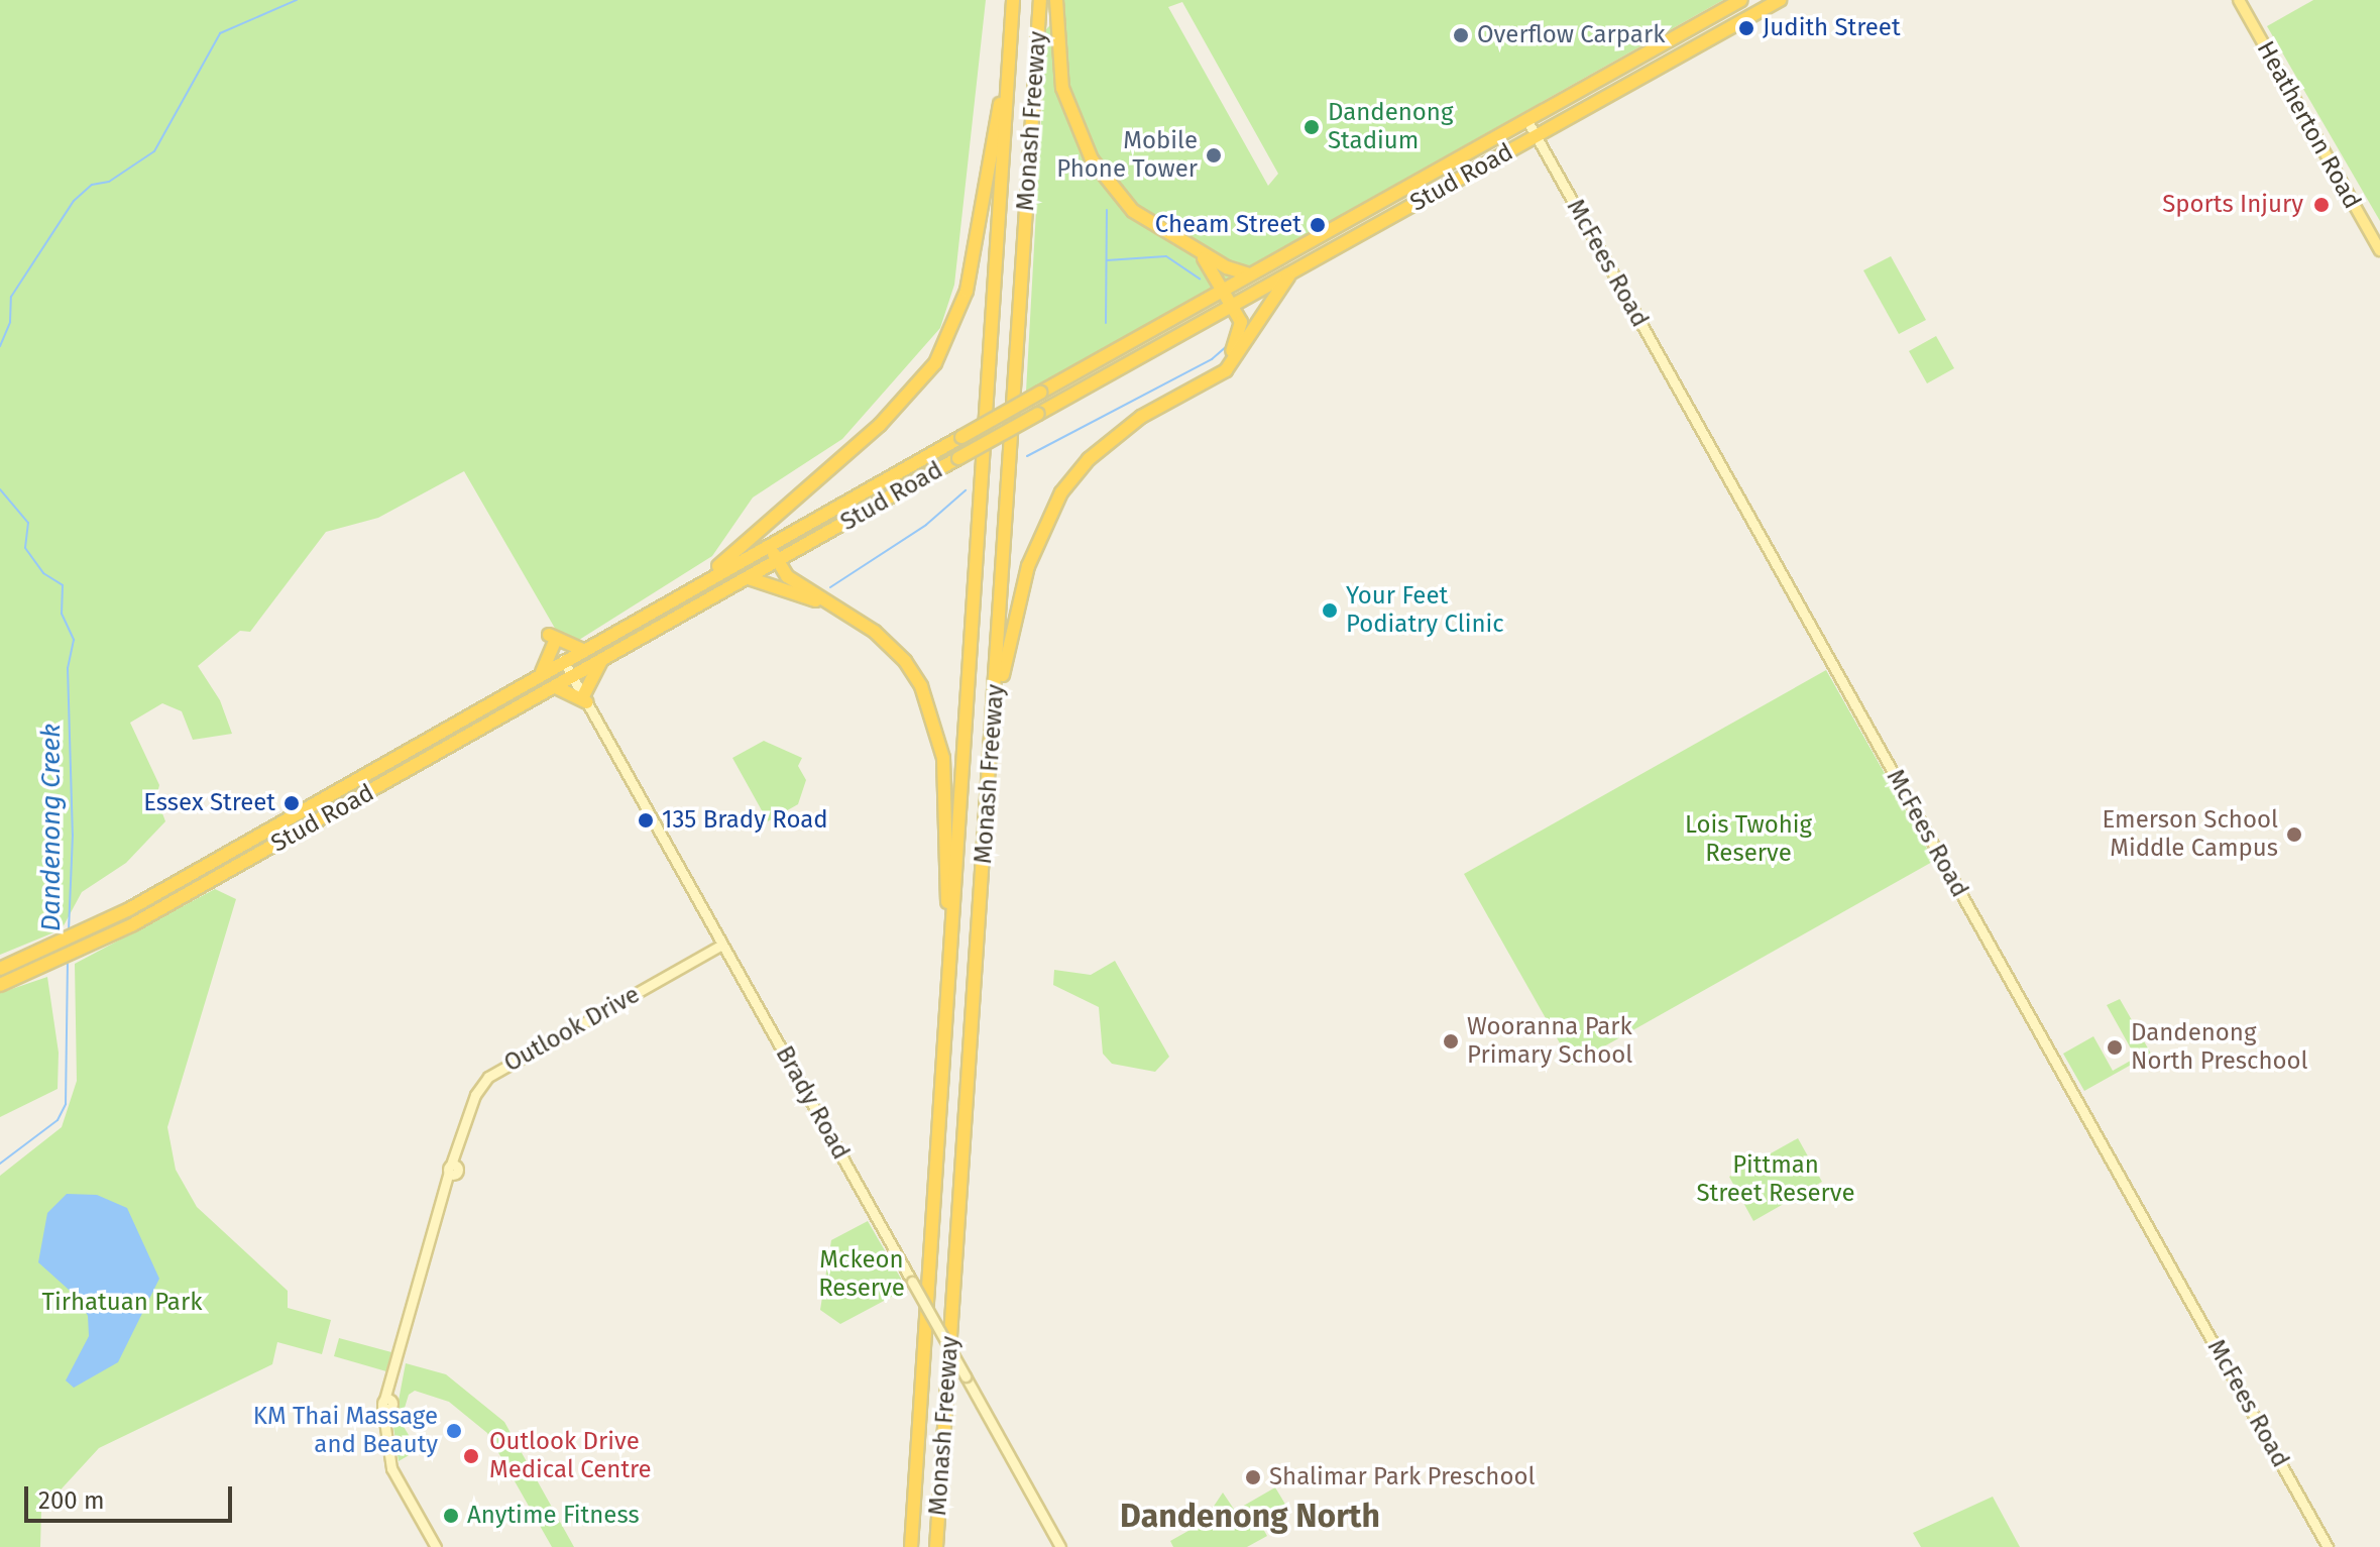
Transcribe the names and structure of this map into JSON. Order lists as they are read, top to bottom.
{
  "streets": {
    "highway": ["Monash Freeway", "Stud Road"],
    "main road": ["Heatherton Road"],
    "street": ["McFees Road", "Outlook Drive", "Brady Road"]
  },
  "crossings": [
    ["Stud Road", "McFees Road"],
    ["Stud Road", "Brady Road"],
    ["Outlook Drive", "Brady Road"]
  ],
  "districts": ["Dandenong North"],
  "water": ["Dandenong Creek"],
  "parks": [
    "Lois Twohig Reserve",
    "Pittman Street Reserve",
    "Mckeon Reserve",
    "Tirhatuan Park"
  ],
  "places": [
    "Judith Street",
    "Overflow Carpark",
    "Dandenong Stadium",
    "Mobile Phone Tower",
    "Sports Injury",
    "Cheam Street",
    "Your Feet Podiatry Clinic",
    "Essex Street",
    "135 Brady Road",
    "Emerson School Middle Campus",
    "Wooranna Park Primary School",
    "Dandenong North Preschool",
    "KM Thai Massage and Beauty",
    "Outlook Drive Medical Centre",
    "Shalimar Park Preschool",
    "Anytime Fitness"
  ],
  "scale_bar": "200 m"
}
